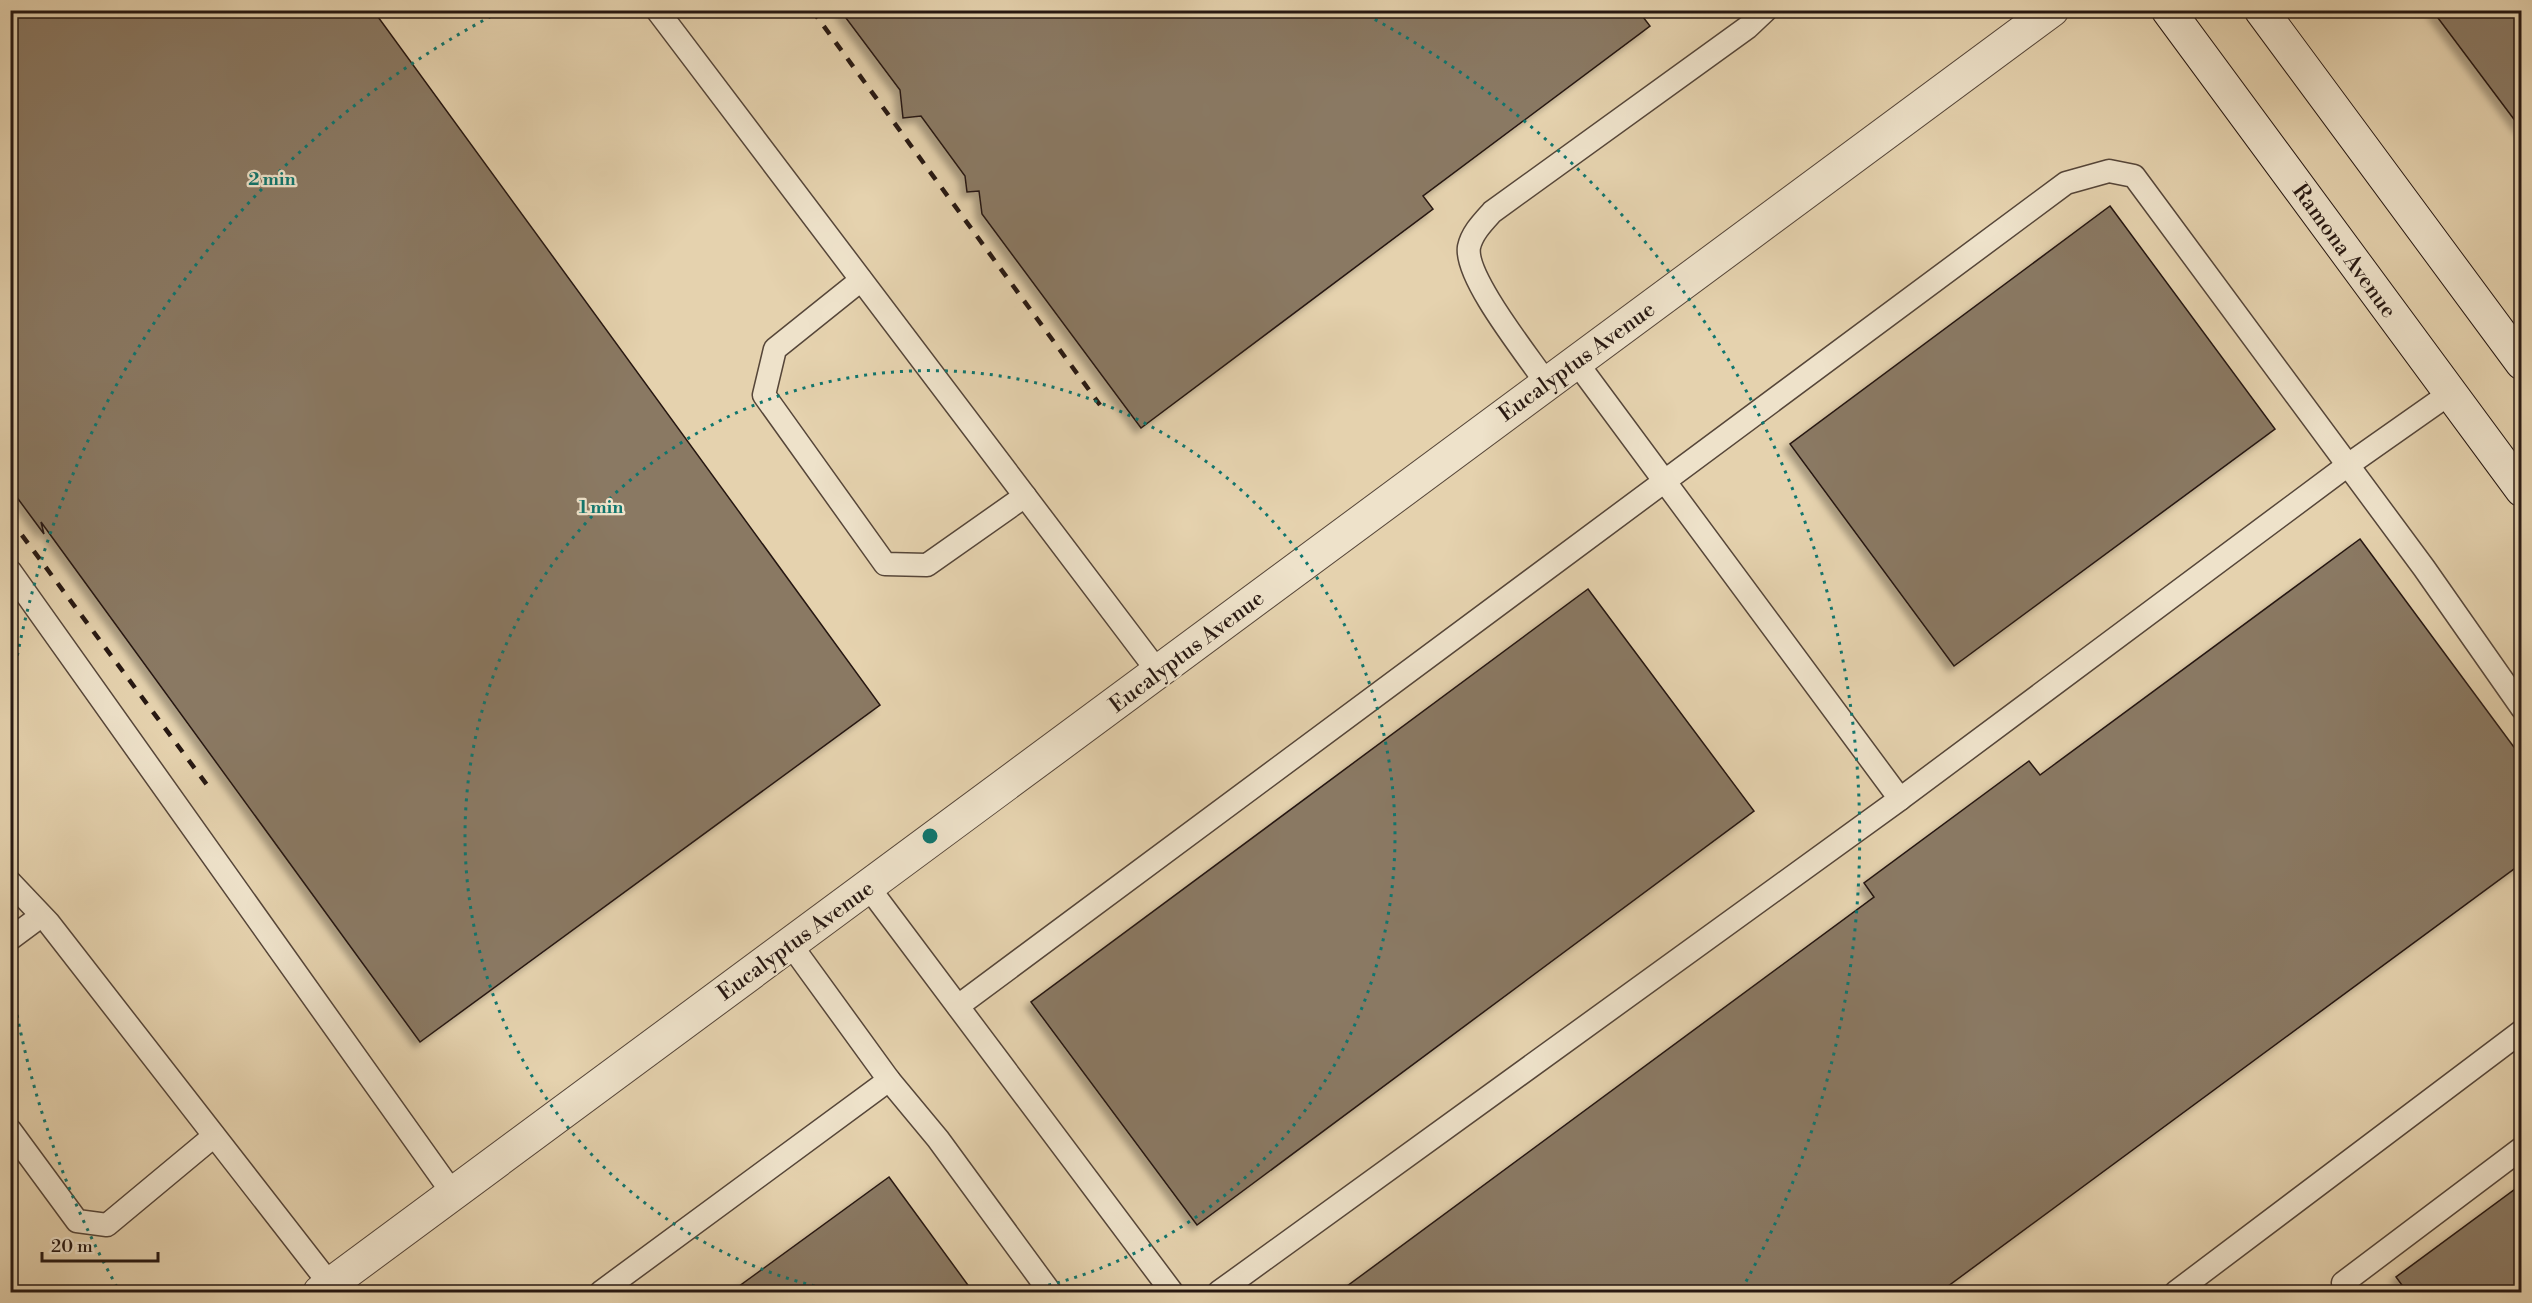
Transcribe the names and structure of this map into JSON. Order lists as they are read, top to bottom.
{
  "streets": {
    "street": ["Ramona Avenue", "Eucalyptus Avenue"]
  },
  "scale_bar": "20 m",
  "rings": ["2 min", "1 min"]
}
